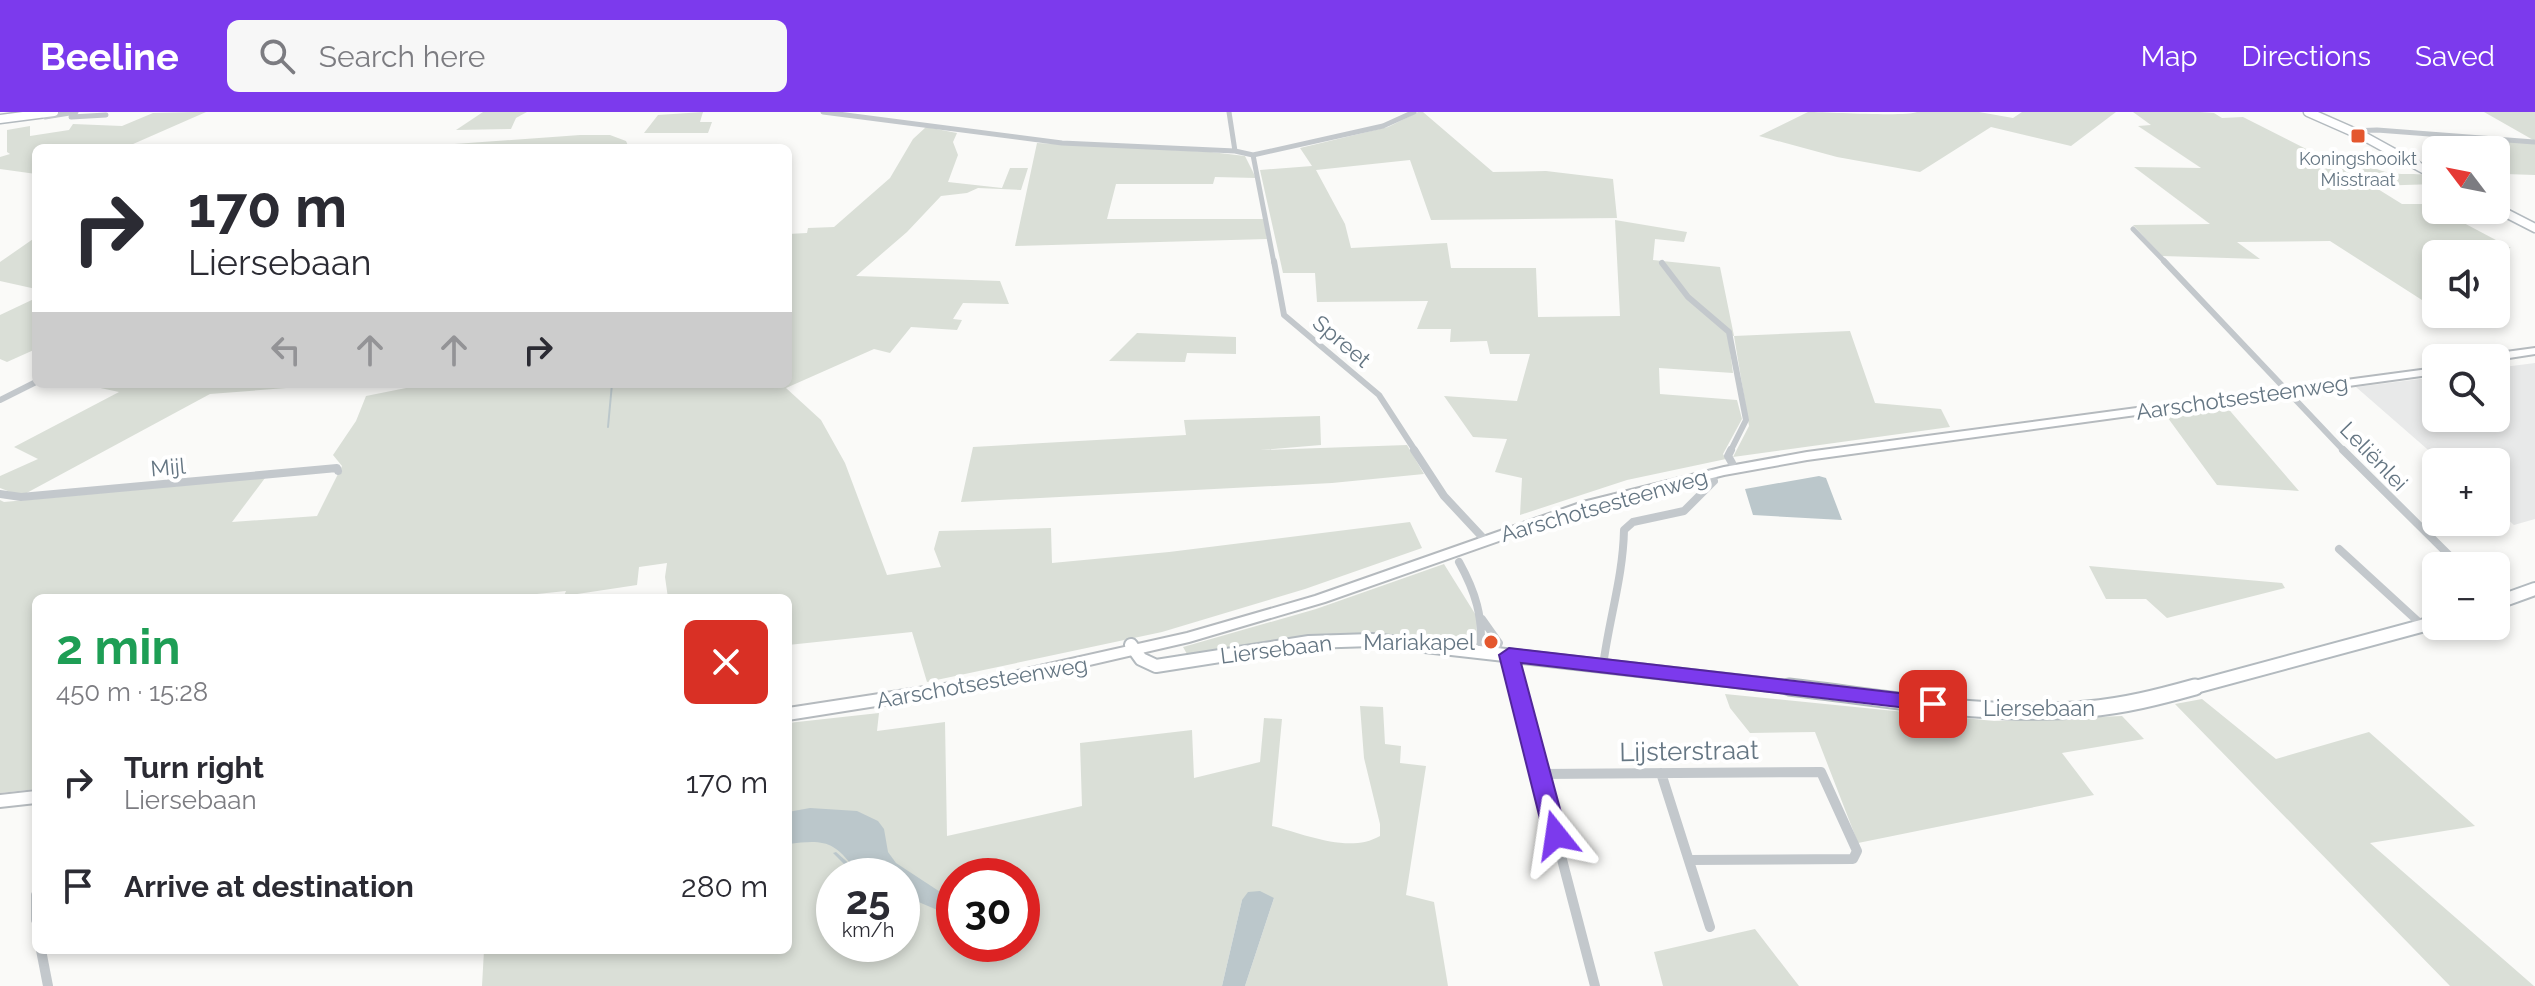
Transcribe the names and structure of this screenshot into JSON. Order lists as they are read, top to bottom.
{
  "streets": {
    "main road": ["Aarschotsesteenweg"],
    "street": [
      "Spreet",
      "Leliënlei",
      "Mijl",
      "Liersebaan",
      "Lijsterstraat"
    ]
  },
  "crossings": [
    ["Spreet", "Aarschotsesteenweg"],
    ["Aarschotsesteenweg", "Leliënlei"],
    ["Aarschotsesteenweg", "Liersebaan"]
  ],
  "places": {
    "transit": ["Koningshooikt Misstraat"],
    "other": ["Mariakapel"]
  },
  "north": "top left",
  "page": {
    "header": "Beeline",
    "search": "Search here",
    "nav": ["Map", "Directions", "Saved"],
    "map_buttons": ["+", "−"],
    "turn": ["170 m", "Liersebaan"],
    "heading": ["2 min", "450 m · 15:28"],
    "list": [
      {
        "name": "Turn right",
        "note": "Liersebaan",
        "value": "170 m"
      },
      {
        "name": "Arrive at destination",
        "value": "280 m"
      }
    ],
    "speed": "25 km/h",
    "limit": "30"
  }
}
